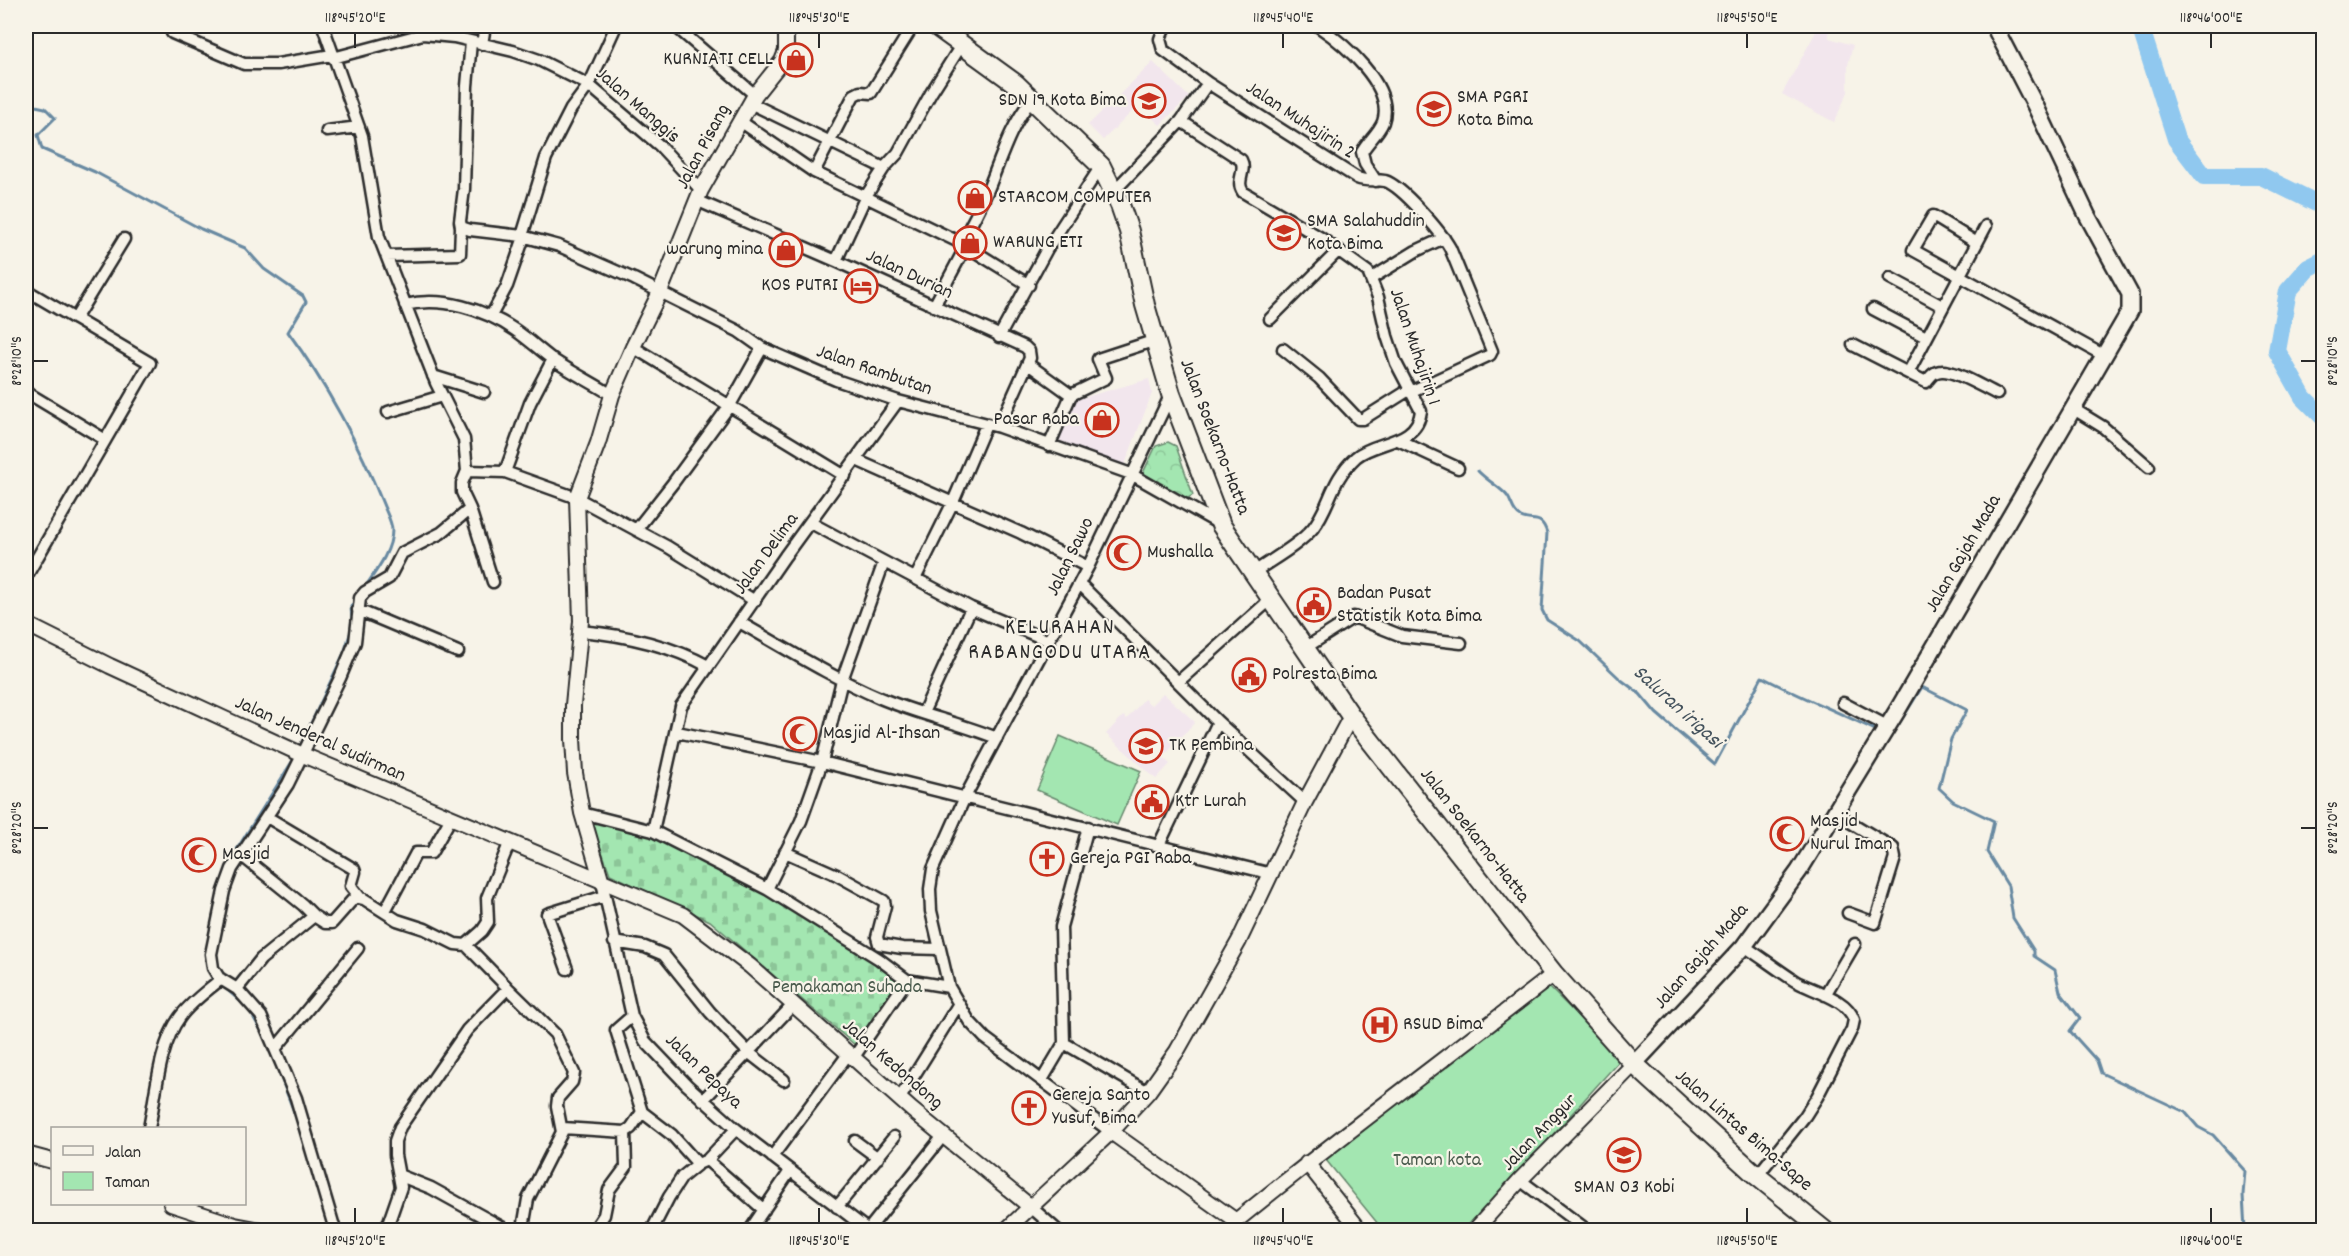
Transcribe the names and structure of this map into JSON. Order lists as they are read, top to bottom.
{
  "streets": {
    "highway": ["Jalan Soekarno-Hatta", "Jalan Lintas Bima-Sape"],
    "main road": ["Jalan Gajah Mada"],
    "street": [
      "Jalan Manggis",
      "Jalan Muhajirin 2",
      "Jalan Pisang",
      "Jalan Durian",
      "Jalan Muhajirin 1",
      "Jalan Rambutan",
      "Jalan Delima",
      "Jalan Sawo",
      "Jalan Jenderal Sudirman",
      "Jalan Kedondong",
      "Jalan Pepaya",
      "Jalan Anggur"
    ]
  },
  "crossings": [
    ["Jalan Manggis", "Jalan Pisang"],
    ["Jalan Manggis", "Jalan Durian"],
    ["Jalan Muhajirin 2", "Jalan Muhajirin 1"],
    ["Jalan Pisang", "Jalan Durian"],
    ["Jalan Pisang", "Jalan Rambutan"],
    ["Jalan Muhajirin 1", "Jalan Soekarno-Hatta"],
    ["Jalan Rambutan", "Jalan Soekarno-Hatta"],
    ["Jalan Rambutan", "Jalan Delima"],
    ["Jalan Rambutan", "Jalan Sawo"],
    ["Jalan Soekarno-Hatta", "Jalan Gajah Mada"],
    ["Jalan Soekarno-Hatta", "Jalan Sawo"],
    ["Jalan Soekarno-Hatta", "Jalan Lintas Bima-Sape"],
    ["Jalan Soekarno-Hatta", "Jalan Anggur"],
    ["Jalan Gajah Mada", "Jalan Lintas Bima-Sape"],
    ["Jalan Gajah Mada", "Jalan Anggur"],
    ["Jalan Jenderal Sudirman", "Jalan Kedondong"],
    ["Jalan Jenderal Sudirman", "Jalan Pepaya"],
    ["Jalan Kedondong", "Jalan Pepaya"],
    ["Jalan Lintas Bima-Sape", "Jalan Anggur"]
  ],
  "districts": ["KELURAHAN RABANGODU UTARA"],
  "water": ["Saluran irigasi"],
  "parks": ["Pemakaman Suhada", "Taman kota"],
  "places": {
    "shop": [
      "KURNIATI CELL",
      "STARCOM COMPUTER",
      "WARUNG ETI",
      "warung mina",
      "Pasar Raba"
    ],
    "school or university": [
      "SDN 19 Kota Bima",
      "SMA PGRI Kota Bima",
      "SMA Salahuddin Kota Bima",
      "TK Pembina",
      "SMAN 03 Kobi"
    ],
    "hotel": ["KOS PUTRI"],
    "mosque": [
      "Mushalla",
      "Masjid Al-Ihsan",
      "Masjid Nurul Iman",
      "Masjid"
    ],
    "public building": ["Badan Pusat Statistik Kota Bima", "Polresta Bima", "Ktr Lurah"],
    "church": ["Gereja PGI Raba", "Gereja Santo Yusuf, Bima"],
    "hospital": ["RSUD Bima"]
  },
  "legend": ["Jalan", "Taman"],
  "coordinates": [
    "118°45'20\"E",
    "118°45'30\"E",
    "118°45'40\"E",
    "118°45'50\"E",
    "118°46'00\"E",
    "8°28'10\"S",
    "8°28'20\"S"
  ]
}
